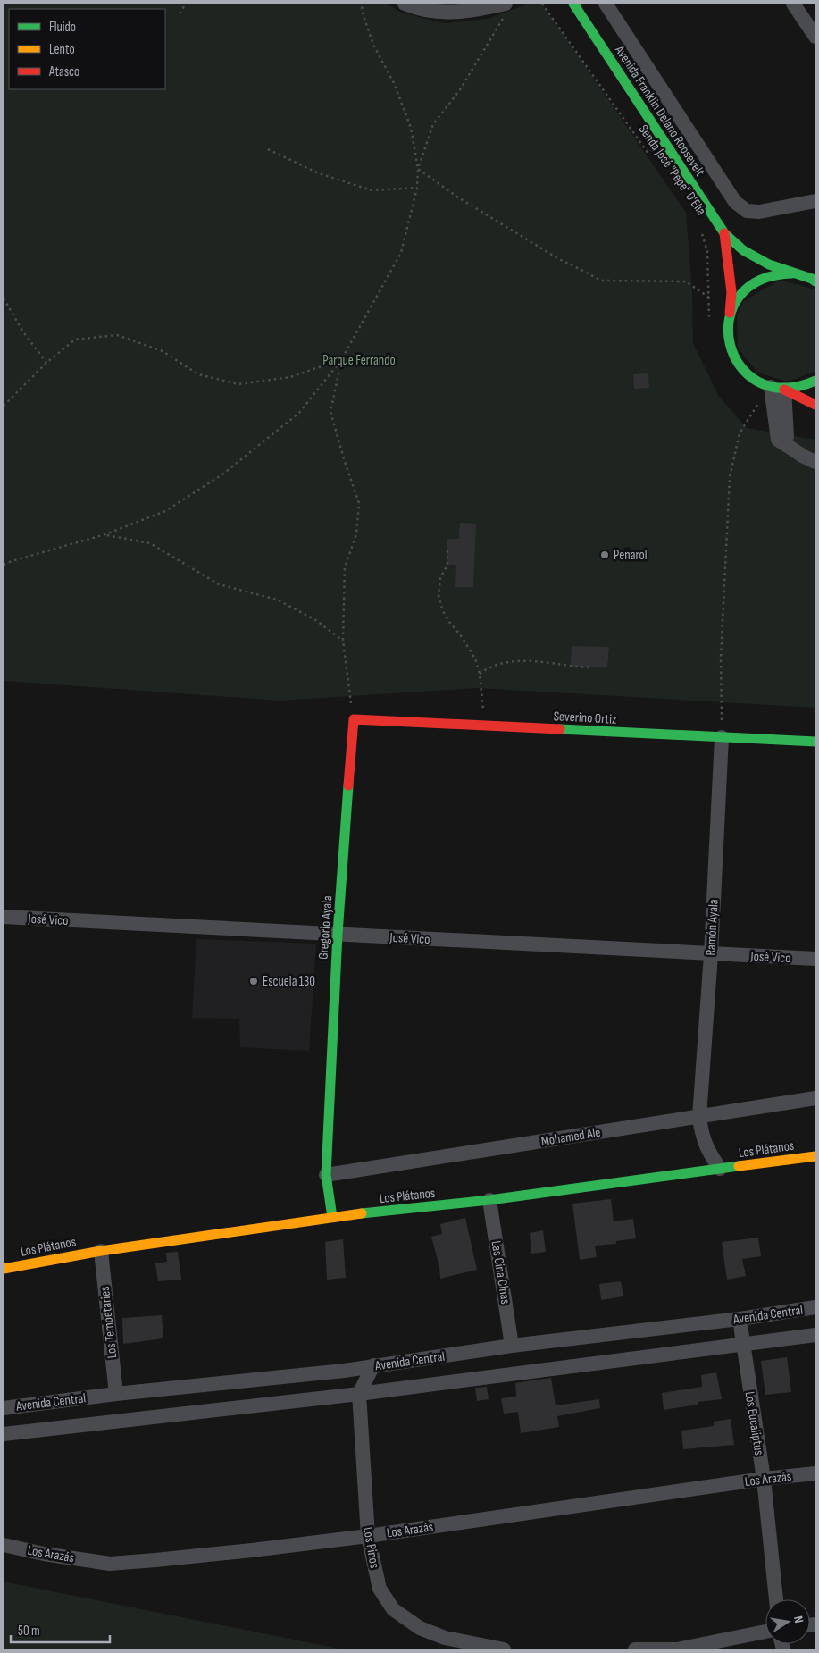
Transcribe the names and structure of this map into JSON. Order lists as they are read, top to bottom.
{
  "streets": {
    "main road": [
      "Avenida Franklin Delano Roosevelt",
      "Severino Ortiz",
      "Gregorio Ayala",
      "Los Plátanos"
    ],
    "street": [
      "José Vico",
      "Ramón Ayala",
      "Mohamed Ale",
      "Las Cina Cinas",
      "Avenida Central",
      "Los Tembetaries",
      "Los Eucaliptus",
      "Los Arazás",
      "Los Pinos"
    ],
    "path": ["Senda José \"Pepe\" D'Elía"]
  },
  "crossings": [
    ["Severino Ortiz", "Gregorio Ayala"],
    ["Severino Ortiz", "Ramón Ayala"],
    ["José Vico", "Gregorio Ayala"],
    ["José Vico", "Ramón Ayala"],
    ["Gregorio Ayala", "Mohamed Ale"],
    ["Gregorio Ayala", "Los Plátanos"],
    ["Ramón Ayala", "Mohamed Ale"],
    ["Ramón Ayala", "Los Plátanos"],
    ["Los Plátanos", "Las Cina Cinas"],
    ["Los Plátanos", "Los Tembetaries"],
    ["Las Cina Cinas", "Avenida Central"],
    ["Avenida Central", "Los Tembetaries"],
    ["Avenida Central", "Los Eucaliptus"],
    ["Avenida Central", "Los Pinos"],
    ["Los Eucaliptus", "Los Arazás"],
    ["Los Arazás", "Los Pinos"]
  ],
  "parks": ["Parque Ferrando"],
  "places": ["Peñarol", "Escuela 130"],
  "legend": ["Fluido", "Lento", "Atasco"],
  "scale_bar": "50 m",
  "north": "right"
}
